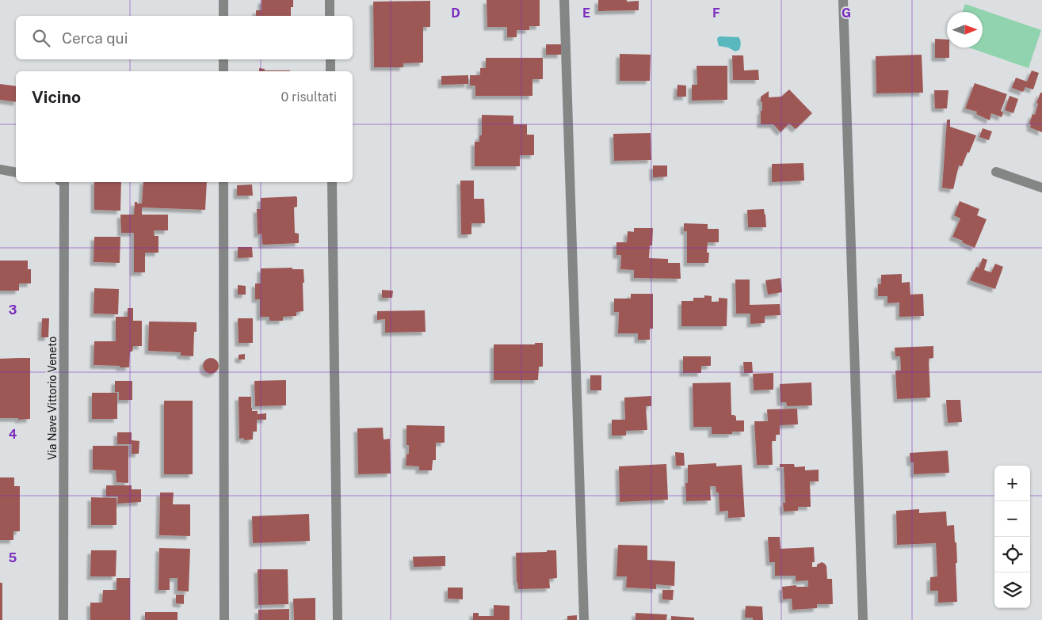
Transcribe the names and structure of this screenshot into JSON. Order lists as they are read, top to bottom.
{
  "streets": {
    "street": ["Via Nave Vittorio Veneto"]
  },
  "north": "right",
  "page": {
    "search": "Cerca qui",
    "heading": ["Vicino", "0 risultati"],
    "map_buttons": ["+", "−"]
  },
  "grid": {
    "columns": [
      "D",
      "E",
      "F",
      "G"
    ],
    "rows": ["3", "4", "5"]
  }
}
